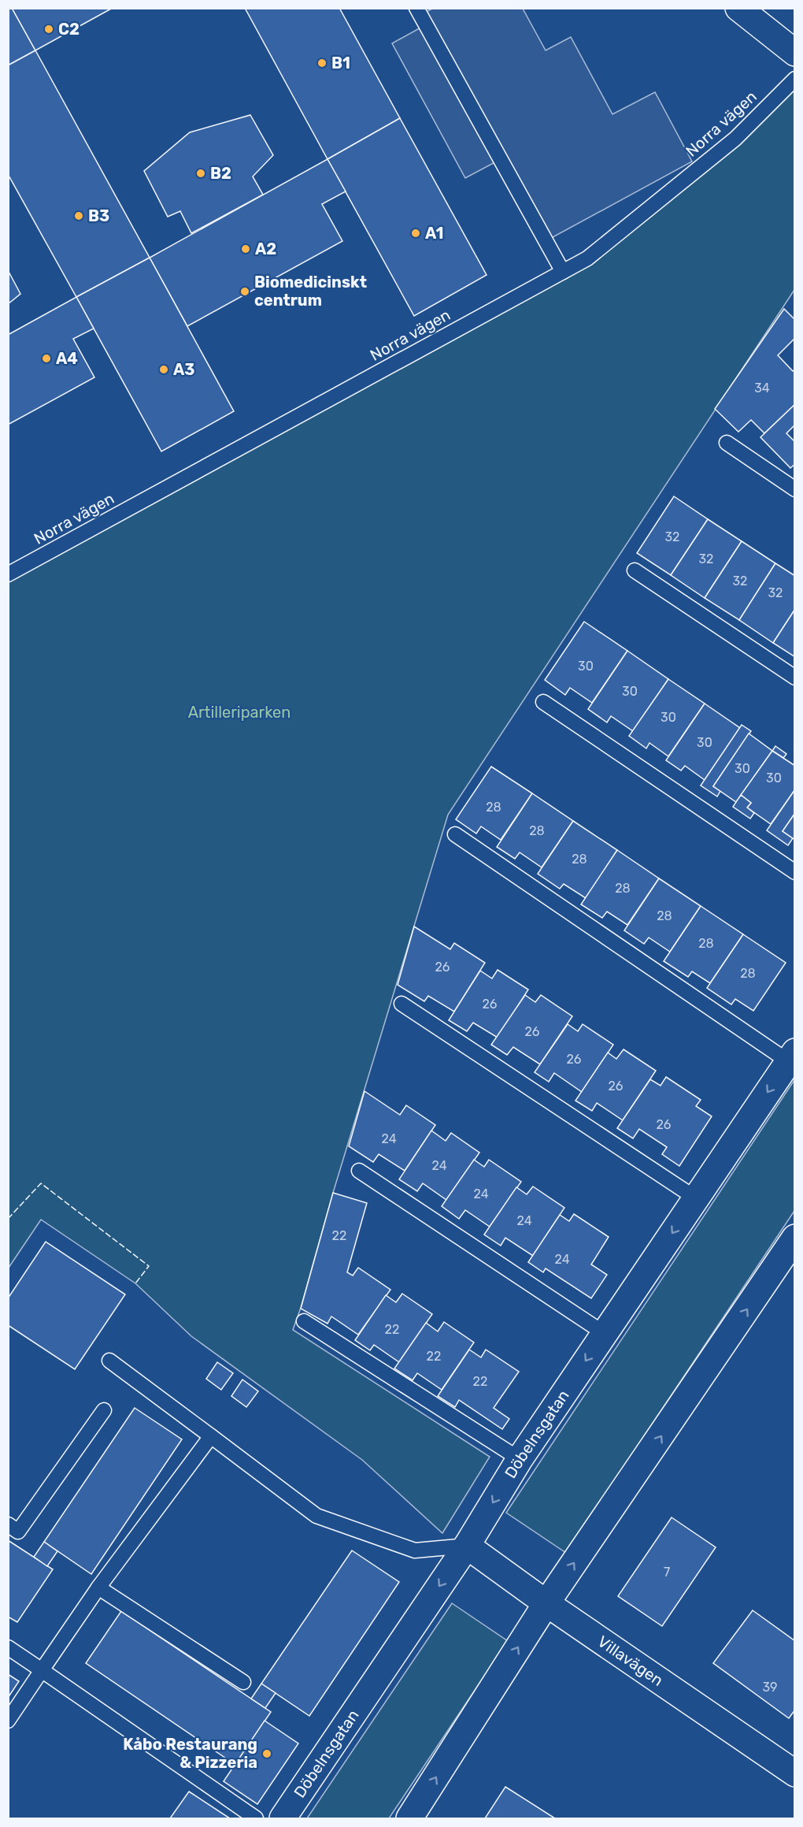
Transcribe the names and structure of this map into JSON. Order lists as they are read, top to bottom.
{
  "streets": {
    "street": ["Döbelnsgatan", "Villavägen"],
    "lane": ["Norra vägen"]
  },
  "crossings": [
    ["Döbelnsgatan", "Villavägen"]
  ],
  "parks": ["Artilleriparken"],
  "places": [
    "C2",
    "B1",
    "B2",
    "B3",
    "A1",
    "A2",
    "Biomedicinskt centrum",
    "A4",
    "A3",
    "Kåbo Restaurang & Pizzeria"
  ],
  "house_numbers": [
    "34",
    "32",
    "32",
    "32",
    "32",
    "30",
    "30",
    "30",
    "30",
    "30",
    "30",
    "28",
    "28",
    "28",
    "28",
    "28",
    "28",
    "26",
    "28",
    "26",
    "26",
    "26",
    "26",
    "26",
    "24",
    "24",
    "24",
    "24",
    "22",
    "24",
    "22",
    "22",
    "22",
    "7",
    "39"
  ]
}
